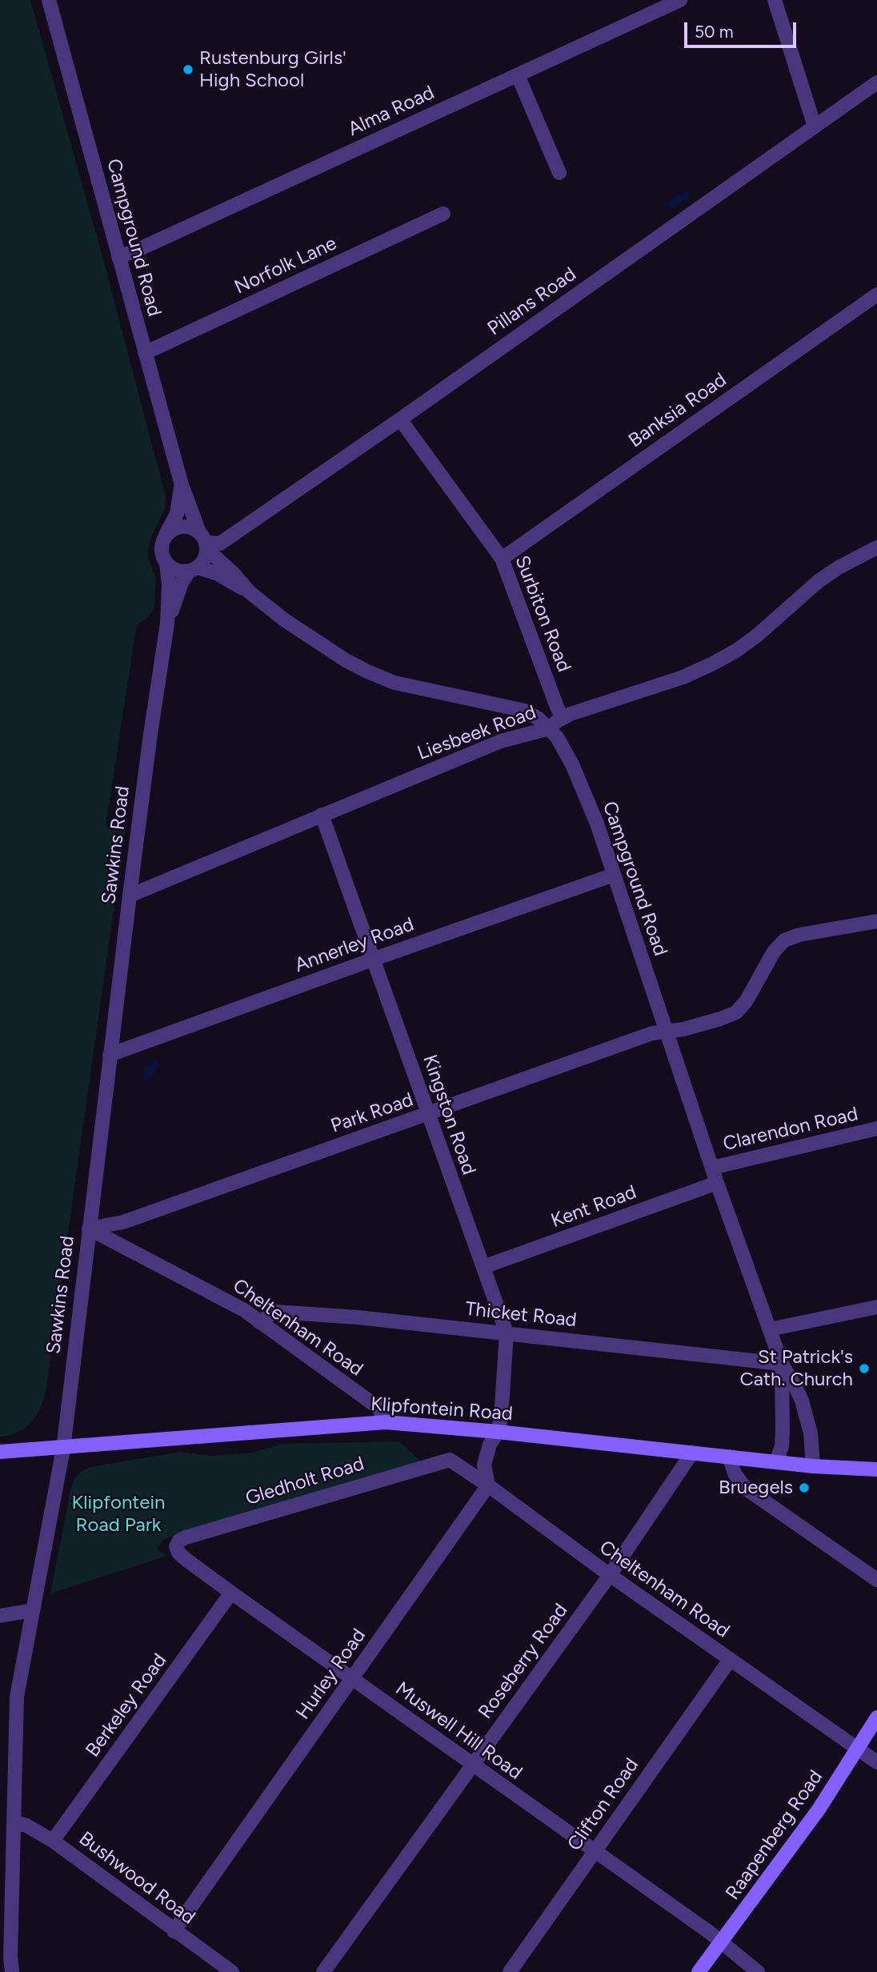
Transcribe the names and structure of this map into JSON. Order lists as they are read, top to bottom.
{
  "streets": {
    "main road": ["Klipfontein Road", "Raapenberg Road"],
    "street": [
      "Alma Road",
      "Campground Road",
      "Norfolk Lane",
      "Pillans Road",
      "Banksia Road",
      "Surbiton Road",
      "Liesbeek Road",
      "Sawkins Road",
      "Annerley Road",
      "Park Road",
      "Kingston Road",
      "Clarendon Road",
      "Kent Road",
      "Thicket Road",
      "Cheltenham Road",
      "Gledholt Road",
      "Roseberry Road",
      "Hurley Road",
      "Berkeley Road",
      "Muswell Hill Road",
      "Clifton Road",
      "Bushwood Road"
    ]
  },
  "crossings": [
    ["Alma Road", "Campground Road"],
    ["Campground Road", "Norfolk Lane"],
    ["Campground Road", "Pillans Road"],
    ["Campground Road", "Liesbeek Road"],
    ["Campground Road", "Sawkins Road"],
    ["Campground Road", "Annerley Road"],
    ["Campground Road", "Park Road"],
    ["Campground Road", "Clarendon Road"],
    ["Campground Road", "Kent Road"],
    ["Campground Road", "Thicket Road"],
    ["Campground Road", "Klipfontein Road"],
    ["Pillans Road", "Surbiton Road"],
    ["Pillans Road", "Sawkins Road"],
    ["Banksia Road", "Surbiton Road"],
    ["Surbiton Road", "Liesbeek Road"],
    ["Liesbeek Road", "Sawkins Road"],
    ["Liesbeek Road", "Kingston Road"],
    ["Sawkins Road", "Annerley Road"],
    ["Sawkins Road", "Park Road"],
    ["Sawkins Road", "Cheltenham Road"],
    ["Sawkins Road", "Klipfontein Road"],
    ["Sawkins Road", "Bushwood Road"],
    ["Annerley Road", "Kingston Road"],
    ["Park Road", "Kingston Road"],
    ["Park Road", "Cheltenham Road"],
    ["Kingston Road", "Kent Road"],
    ["Kingston Road", "Thicket Road"],
    ["Kingston Road", "Klipfontein Road"],
    ["Thicket Road", "Cheltenham Road"],
    ["Cheltenham Road", "Klipfontein Road"],
    ["Cheltenham Road", "Gledholt Road"],
    ["Cheltenham Road", "Roseberry Road"],
    ["Cheltenham Road", "Hurley Road"],
    ["Cheltenham Road", "Clifton Road"],
    ["Cheltenham Road", "Raapenberg Road"],
    ["Klipfontein Road", "Roseberry Road"],
    ["Gledholt Road", "Muswell Hill Road"],
    ["Roseberry Road", "Muswell Hill Road"],
    ["Hurley Road", "Muswell Hill Road"],
    ["Hurley Road", "Bushwood Road"],
    ["Berkeley Road", "Muswell Hill Road"],
    ["Berkeley Road", "Bushwood Road"],
    ["Muswell Hill Road", "Clifton Road"],
    ["Muswell Hill Road", "Raapenberg Road"]
  ],
  "parks": ["Klipfontein Road Park"],
  "places": ["Rustenburg Girls' High School", "St Patrick's Cath. Church", "Bruegels"],
  "scale_bar": "50 m"
}
